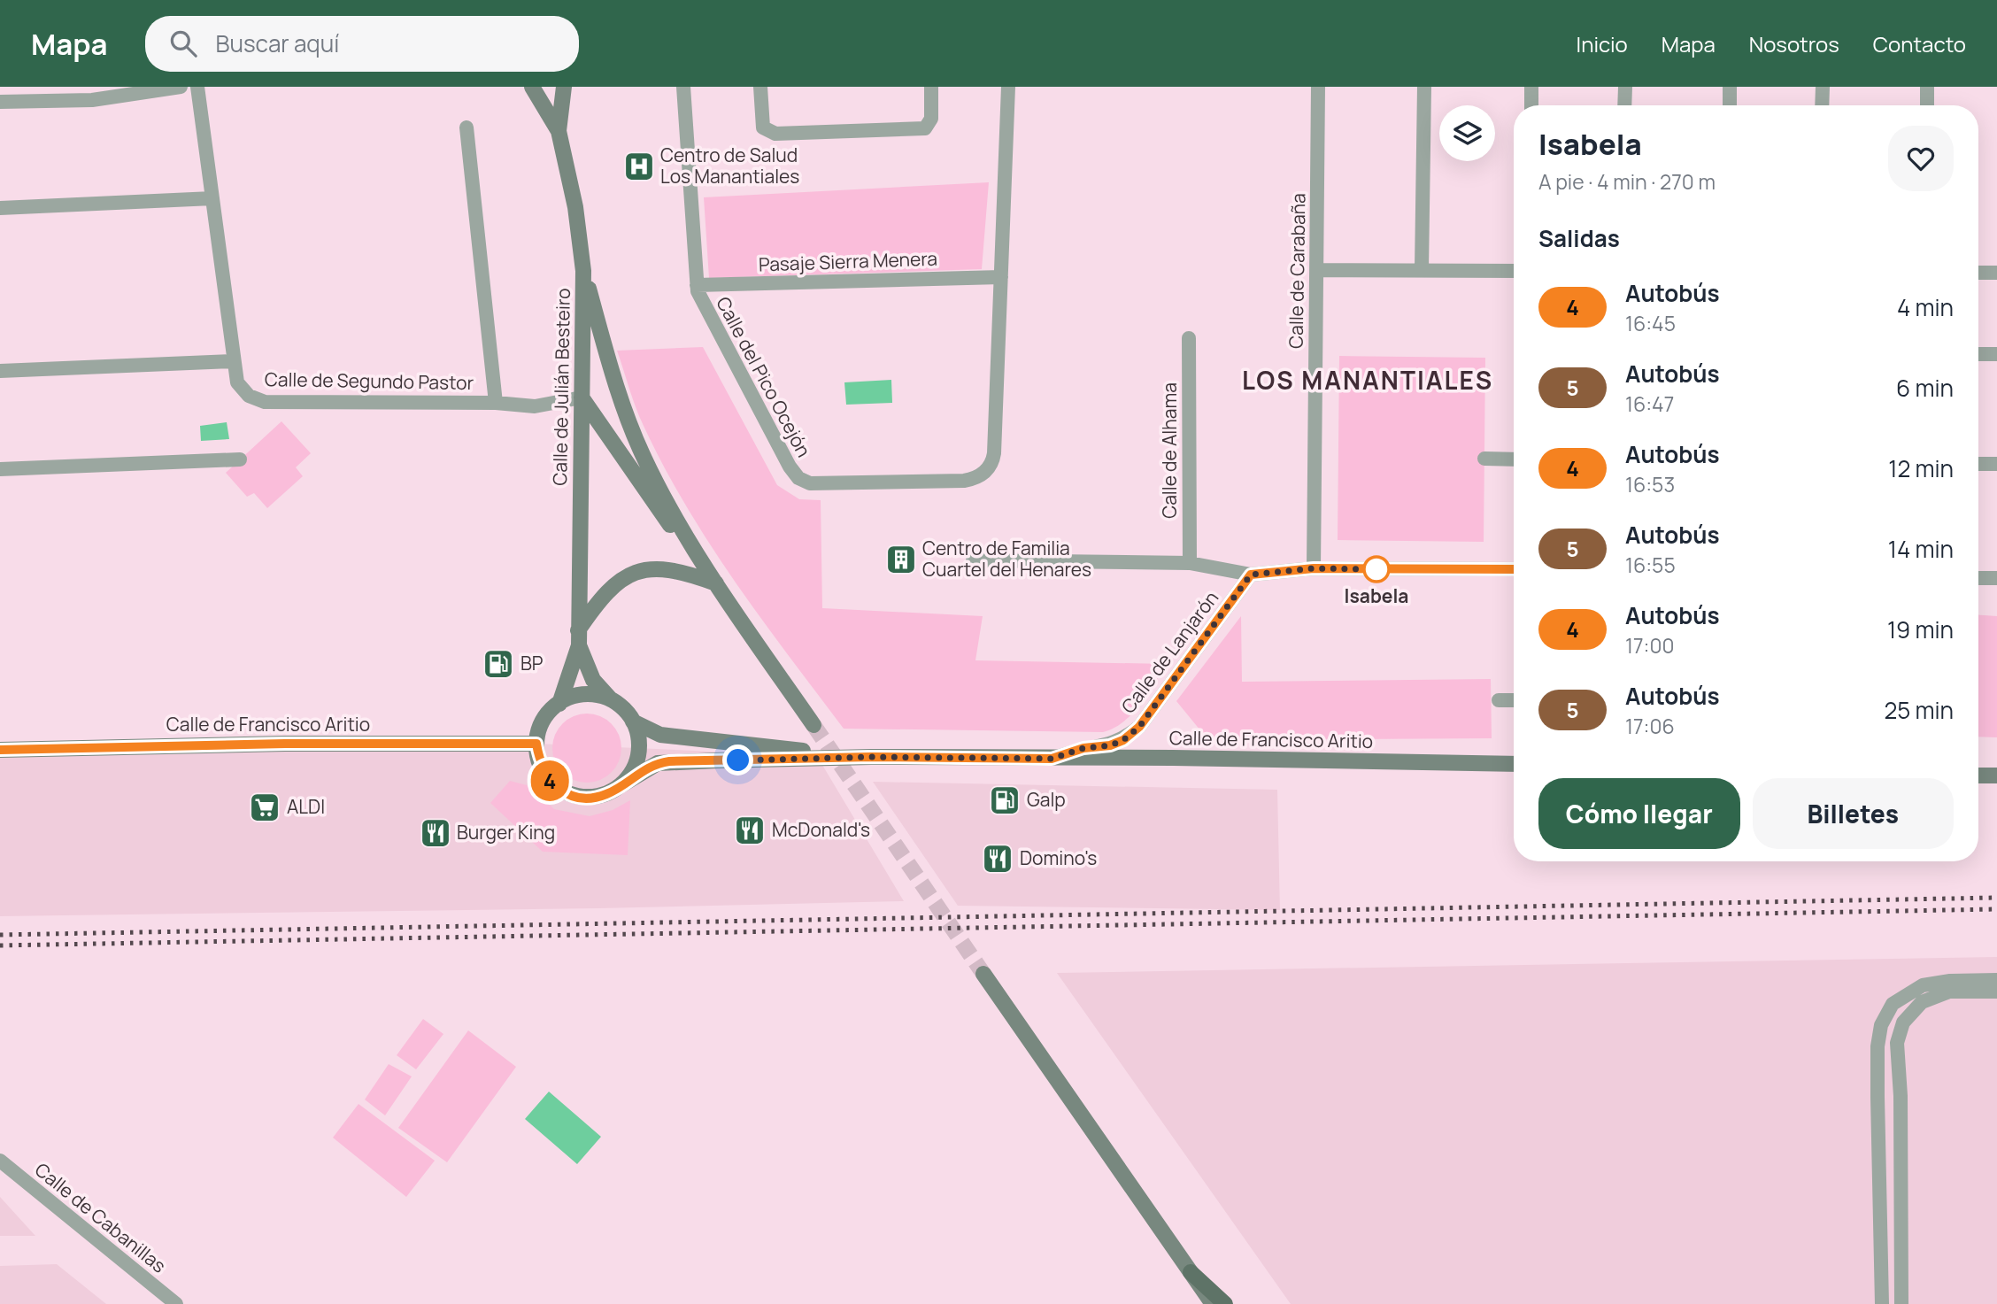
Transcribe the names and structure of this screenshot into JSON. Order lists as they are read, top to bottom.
{
  "streets": {
    "main road": ["Calle de Julián Besteiro", "Calle de Francisco Aritio"],
    "street": [
      "Pasaje Sierra Menera",
      "Calle de Carabaña",
      "Calle del Pico Ocejón",
      "Calle de Segundo Pastor",
      "Calle de Alhama",
      "Calle de Lanjarón",
      "Calle de Cabanillas"
    ]
  },
  "crossings": [
    ["Pasaje Sierra Menera", "Calle del Pico Ocejón"],
    ["Calle de Segundo Pastor", "Calle de Julián Besteiro"],
    ["Calle de Julián Besteiro", "Calle de Francisco Aritio"],
    ["Calle de Lanjarón", "Calle de Francisco Aritio"]
  ],
  "districts": ["LOS MANANTIALES"],
  "places": {
    "hospital": ["Centro de Salud Los Manantiales"],
    "building": ["Centro de Familia Cuartel del Henares"],
    "other": ["Isabela"],
    "fuel station": ["BP", "Galp"],
    "supermarket": ["ALDI"],
    "restaurant": ["McDonald's", "Burger King", "Domino's"]
  },
  "lines": ["bus line 4"],
  "page": {
    "header": "Mapa",
    "search": "Buscar aquí",
    "nav": [
      "Inicio",
      "Mapa",
      "Nosotros",
      "Contacto"
    ],
    "on_map": "4",
    "heading": [
      ["Isabela", "A pie · 4 min · 270 m"],
      "Salidas"
    ],
    "list": [
      {
        "mark": "4",
        "name": "Autobús",
        "note": "16:45",
        "value": "4 min"
      },
      {
        "mark": "5",
        "name": "Autobús",
        "note": "16:47",
        "value": "6 min"
      },
      {
        "mark": "4",
        "name": "Autobús",
        "note": "16:53",
        "value": "12 min"
      },
      {
        "mark": "5",
        "name": "Autobús",
        "note": "16:55",
        "value": "14 min"
      },
      {
        "mark": "4",
        "name": "Autobús",
        "note": "17:00",
        "value": "19 min"
      },
      {
        "mark": "5",
        "name": "Autobús",
        "note": "17:06",
        "value": "25 min"
      }
    ],
    "buttons": ["Cómo llegar", "Billetes"]
  }
}
